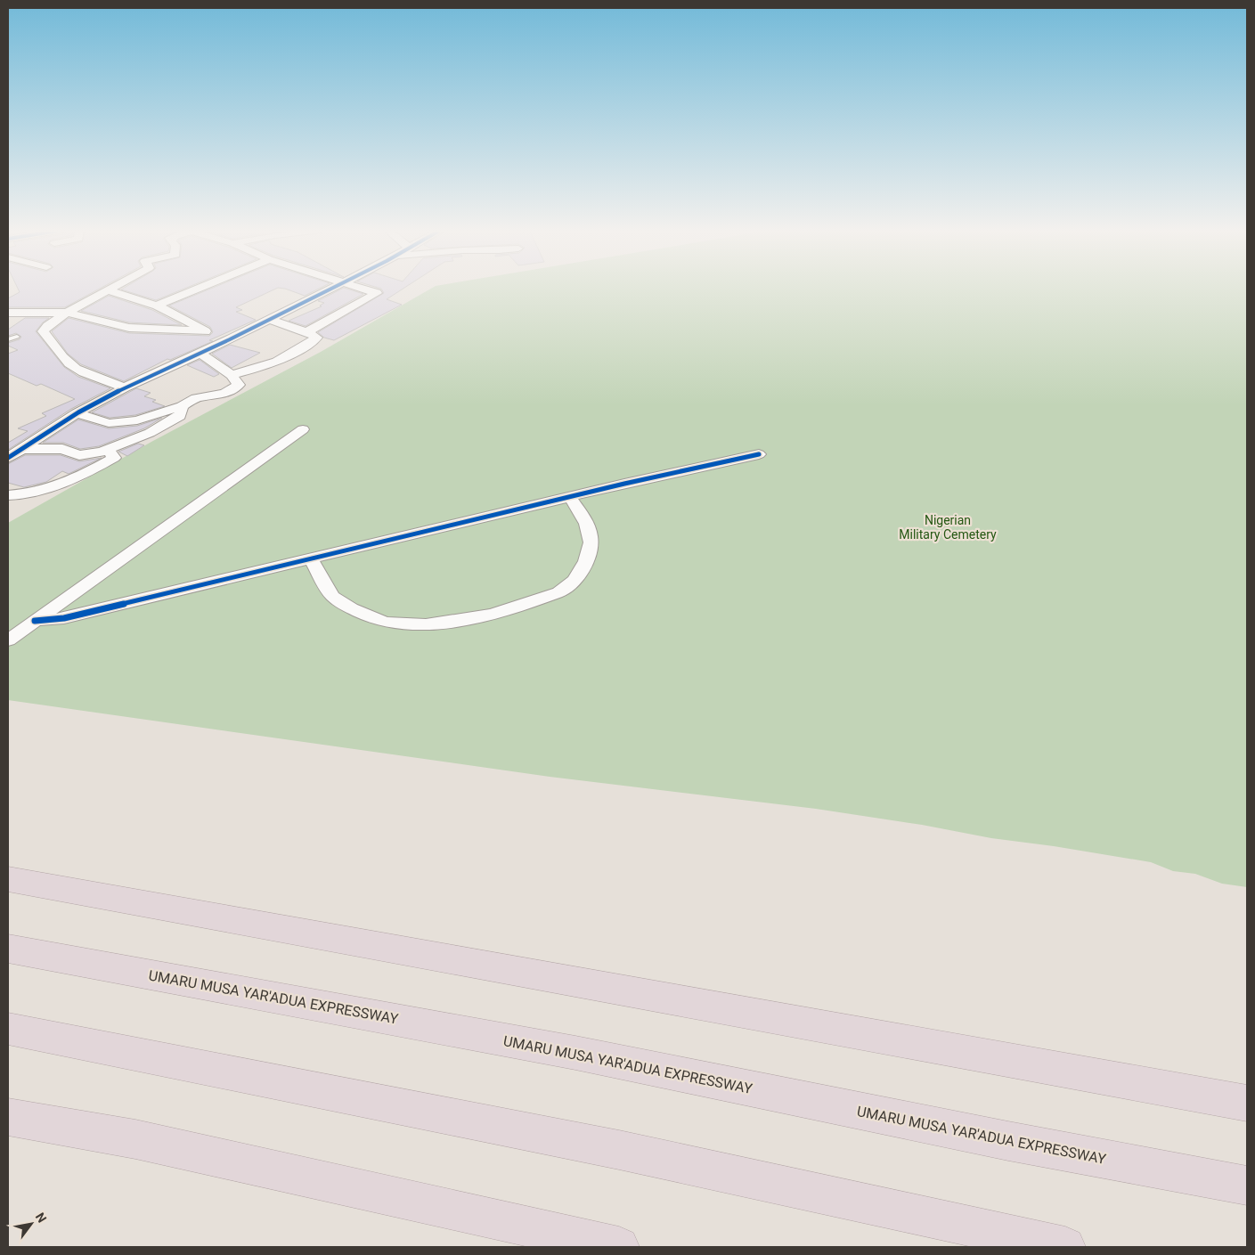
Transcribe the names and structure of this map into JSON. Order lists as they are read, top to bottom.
{
  "streets": {
    "highway": ["UMARU MUSA YAR'ADUA EXPRESSWAY"]
  },
  "parks": ["Nigerian Military Cemetery"],
  "north": "top right"
}
